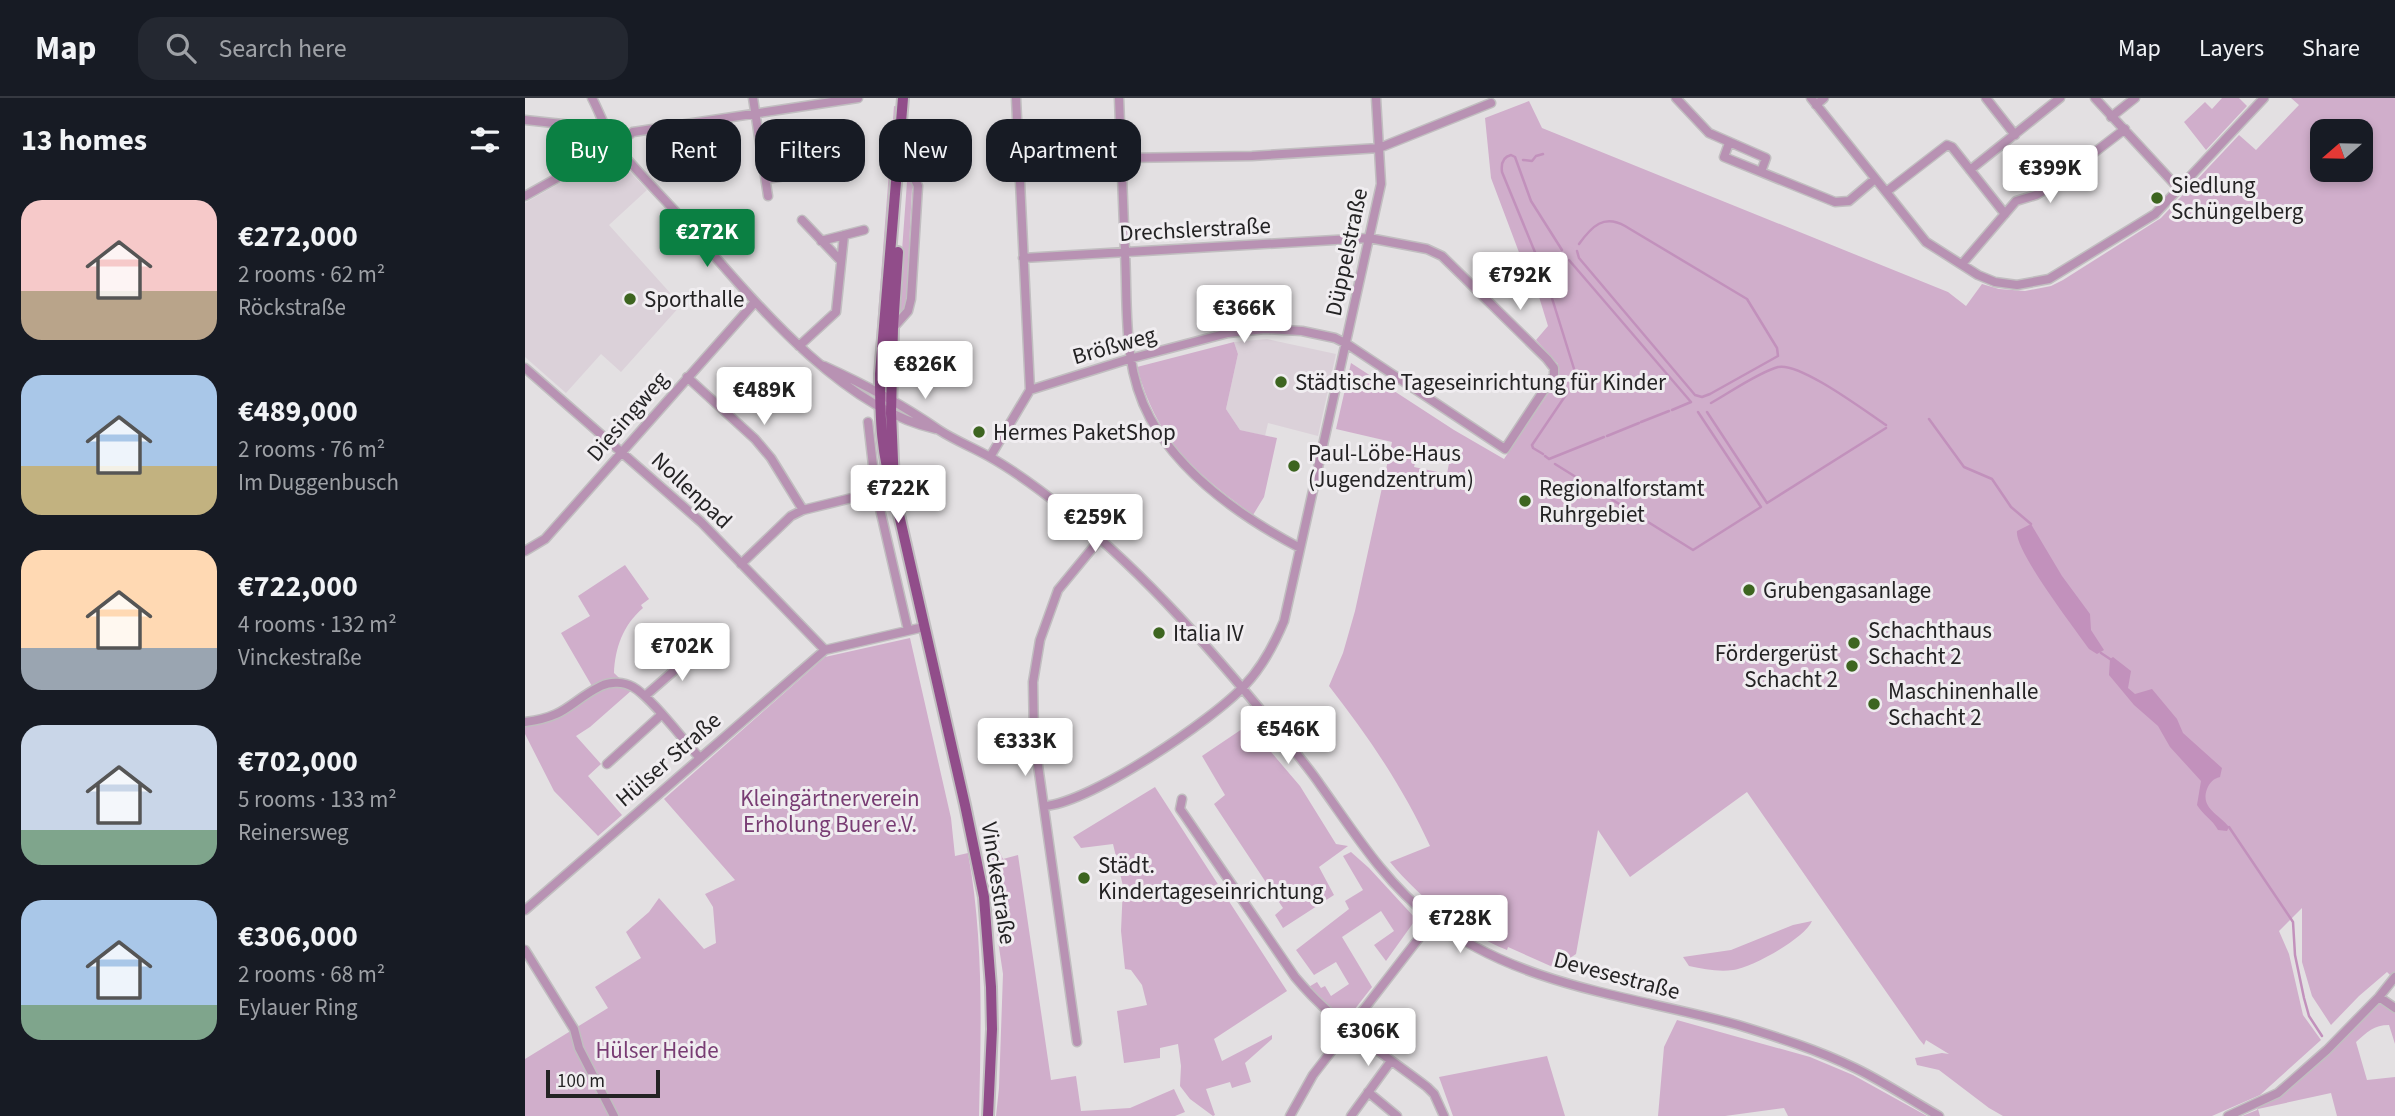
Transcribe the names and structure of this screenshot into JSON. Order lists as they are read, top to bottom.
{
  "streets": {
    "main road": ["Vinckestraße"],
    "street": [
      "Drechslerstraße",
      "Düppelstraße",
      "Brößweg",
      "Diesingweg",
      "Nollenpad",
      "Hülser Straße",
      "Devesestraße"
    ]
  },
  "crossings": [
    ["Drechslerstraße", "Düppelstraße"],
    ["Drechslerstraße", "Brößweg"],
    ["Düppelstraße", "Brößweg"],
    ["Düppelstraße", "Devesestraße"],
    ["Diesingweg", "Nollenpad"],
    ["Nollenpad", "Hülser Straße"],
    ["Hülser Straße", "Vinckestraße"],
    ["Vinckestraße", "Devesestraße"]
  ],
  "parks": ["Kleingärtnerverein Erholung Buer e.V.", "Hülser Heide"],
  "places": [
    "Siedlung Schüngelberg",
    "Sporthalle",
    "Städtische Tageseinrichtung für Kinder",
    "Hermes PaketShop",
    "Paul-Löbe-Haus (Jugendzentrum)",
    "Regionalforstamt Ruhrgebiet",
    "Grubengasanlage",
    "Italia IV",
    "Schachthaus Schacht 2",
    "Fördergerüst Schacht 2",
    "Maschinenhalle Schacht 2",
    "Städt. Kindertageseinrichtung"
  ],
  "scale_bar": "100 m",
  "north": "left",
  "page": {
    "header": "Map",
    "search": "Search here",
    "nav": ["Map", "Layers", "Share"],
    "heading": "13 homes",
    "chip": [
      "Buy",
      "Rent",
      "Filters",
      "New",
      "Apartment"
    ],
    "price": [
      "€399K",
      "€272K",
      "€792K",
      "€366K",
      "€826K",
      "€489K",
      "€722K",
      "€259K",
      "€702K",
      "€546K",
      "€333K",
      "€728K",
      "€306K"
    ],
    "list": [
      {
        "name": "€272,000",
        "note": "2 rooms · 62 m² · Röckstraße"
      },
      {
        "name": "€489,000",
        "note": "2 rooms · 76 m² · Im Duggenbusch"
      },
      {
        "name": "€722,000",
        "note": "4 rooms · 132 m² · Vinckestraße"
      },
      {
        "name": "€702,000",
        "note": "5 rooms · 133 m² · Reinersweg"
      },
      {
        "name": "€306,000",
        "note": "2 rooms · 68 m² · Eylauer Ring"
      }
    ],
    "scale": "100 m"
  }
}
